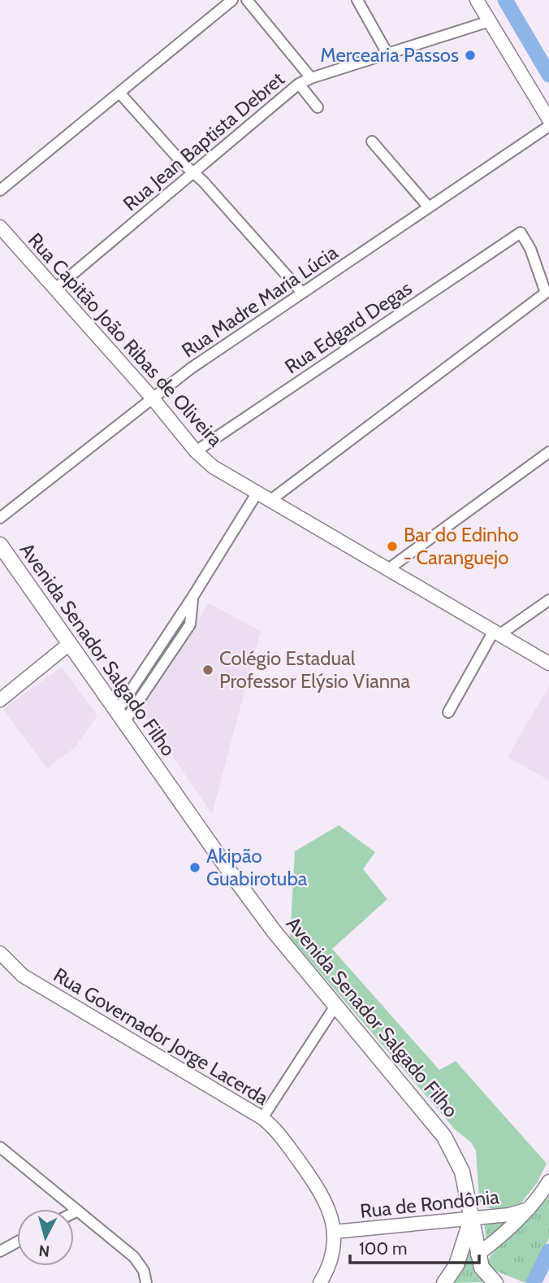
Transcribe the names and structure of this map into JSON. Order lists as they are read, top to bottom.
{
  "streets": {
    "main road": ["Avenida Senador Salgado Filho"],
    "street": [
      "Rua Jean Baptista Debret",
      "Rua Madre Maria Lúcia",
      "Rua Edgard Degas",
      "Rua Capitão João Ribas de Oliveira",
      "Rua Governador Jorge Lacerda",
      "Rua de Rondônia"
    ]
  },
  "crossings": [
    ["Rua Jean Baptista Debret", "Rua Capitão João Ribas de Oliveira"],
    ["Rua Madre Maria Lúcia", "Rua Capitão João Ribas de Oliveira"],
    ["Rua Edgard Degas", "Rua Capitão João Ribas de Oliveira"],
    ["Avenida Senador Salgado Filho", "Rua de Rondônia"],
    ["Rua Governador Jorge Lacerda", "Rua de Rondônia"]
  ],
  "places": [
    "Mercearia Passos",
    "Bar do Edinho - Caranguejo",
    "Colégio Estadual Professor Elýsio Vianna",
    "Akipão Guabirotuba"
  ],
  "scale_bar": "100 m",
  "north": "bottom"
}
